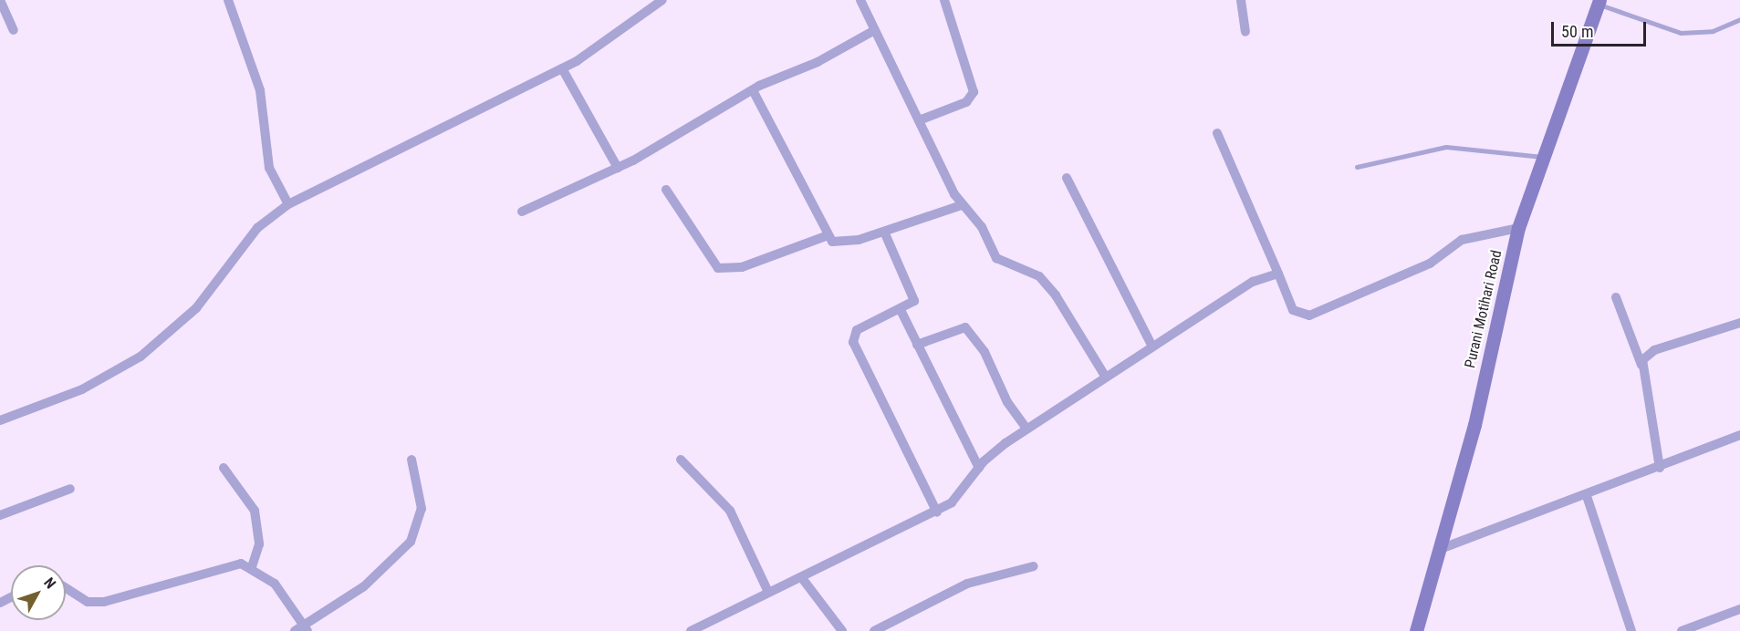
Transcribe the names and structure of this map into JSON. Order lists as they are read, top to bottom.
{
  "streets": {
    "main road": ["Purani Motihari Road"]
  },
  "scale_bar": "50 m",
  "north": "top right"
}
